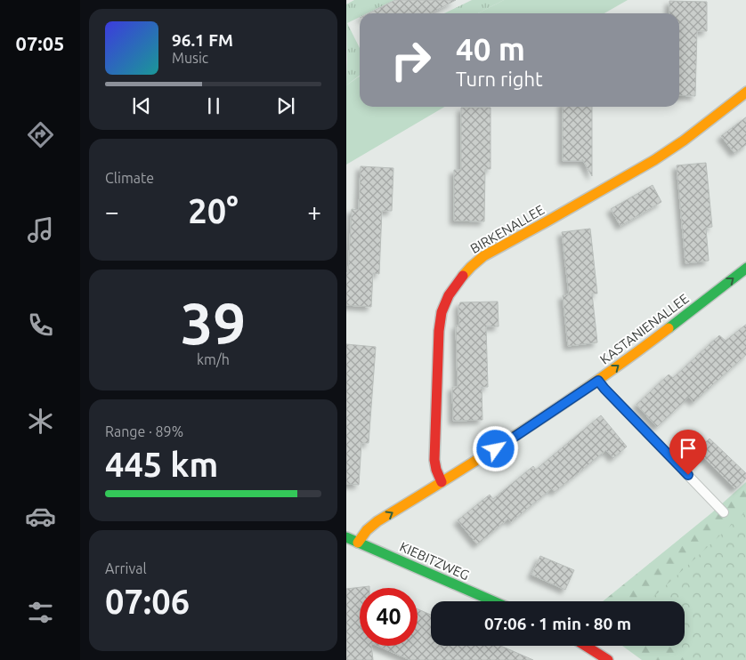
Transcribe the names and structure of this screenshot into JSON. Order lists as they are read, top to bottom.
{
  "streets": {
    "street": ["BIRKENALLEE", "KASTANIENALLEE", "KIEBITZWEG"]
  },
  "crossings": [
    ["BIRKENALLEE", "KASTANIENALLEE"],
    ["KASTANIENALLEE", "KIEBITZWEG"]
  ],
  "one_way": ["KASTANIENALLEE"],
  "page": {
    "tabs": "07:05",
    "turn": ["40 m", "Turn right"],
    "song": ["96.1 FM", "Music"],
    "tile": [
      "Climate",
      ["39", "km/h"],
      ["Range · 89%", "445 km"],
      ["Arrival", "07:06"]
    ],
    "heat": ["−", "20°", "+"],
    "limit": "40",
    "trip": "07:06 · 1 min · 80 m"
  }
}
